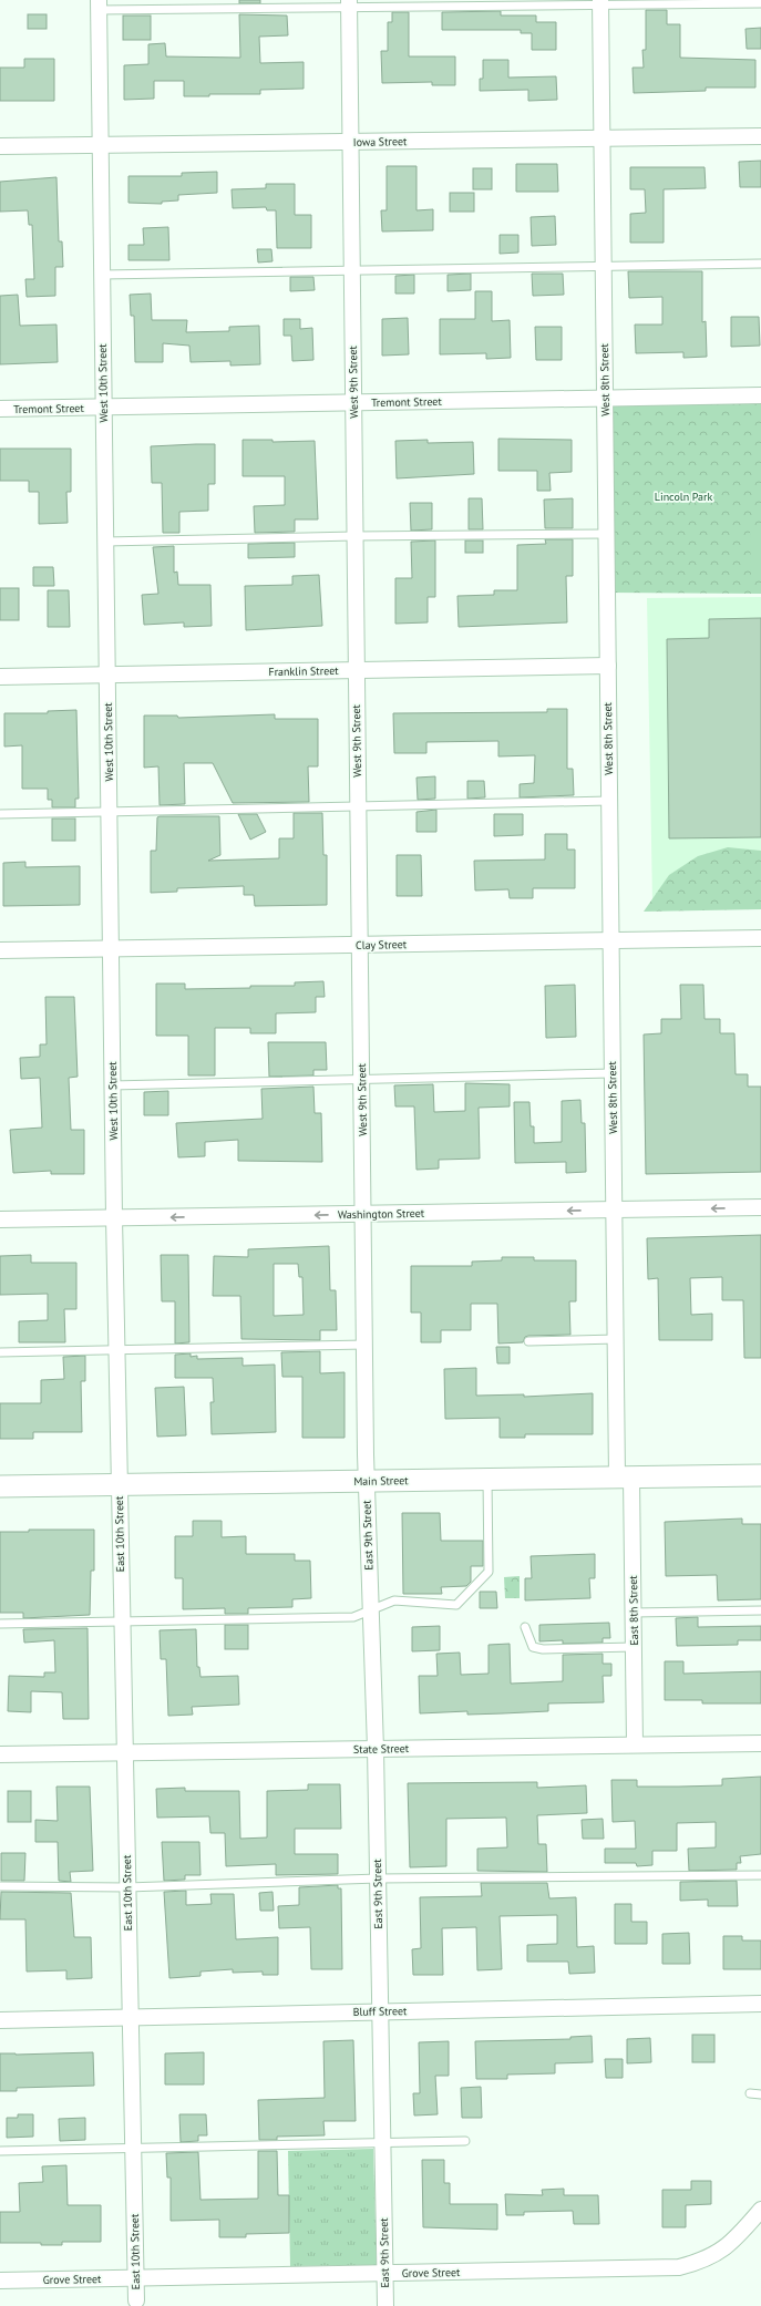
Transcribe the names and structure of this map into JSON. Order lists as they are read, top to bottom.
{
  "streets": {
    "main road": ["Main Street"],
    "street": [
      "Iowa Street",
      "West 8th Street",
      "West 9th Street",
      "West 10th Street",
      "Tremont Street",
      "Franklin Street",
      "Clay Street",
      "Washington Street",
      "East 10th Street",
      "East 9th Street",
      "East 8th Street",
      "State Street",
      "Bluff Street",
      "Grove Street"
    ]
  },
  "crossings": [
    ["Iowa Street", "West 8th Street"],
    ["Iowa Street", "West 9th Street"],
    ["Iowa Street", "West 10th Street"],
    ["West 8th Street", "Tremont Street"],
    ["West 8th Street", "Franklin Street"],
    ["West 8th Street", "Clay Street"],
    ["West 8th Street", "Washington Street"],
    ["West 8th Street", "Main Street"],
    ["West 8th Street", "East 8th Street"],
    ["West 9th Street", "Tremont Street"],
    ["West 9th Street", "Franklin Street"],
    ["West 9th Street", "Clay Street"],
    ["West 9th Street", "Washington Street"],
    ["West 9th Street", "Main Street"],
    ["West 9th Street", "East 9th Street"],
    ["West 10th Street", "Tremont Street"],
    ["West 10th Street", "Franklin Street"],
    ["West 10th Street", "Clay Street"],
    ["West 10th Street", "Washington Street"],
    ["West 10th Street", "Main Street"],
    ["West 10th Street", "East 10th Street"],
    ["Main Street", "East 10th Street"],
    ["Main Street", "East 9th Street"],
    ["Main Street", "East 8th Street"],
    ["East 10th Street", "State Street"],
    ["East 10th Street", "Bluff Street"],
    ["East 10th Street", "Grove Street"],
    ["East 9th Street", "State Street"],
    ["East 9th Street", "Bluff Street"],
    ["East 9th Street", "Grove Street"],
    ["East 8th Street", "State Street"]
  ],
  "one_way": ["Washington Street"],
  "parks": ["Lincoln Park"]
}
